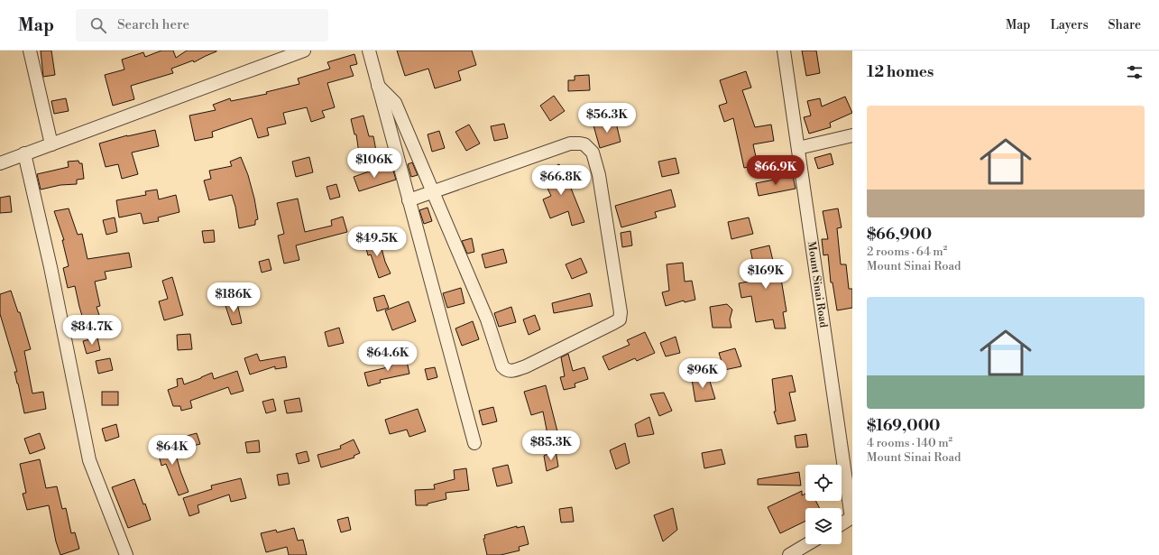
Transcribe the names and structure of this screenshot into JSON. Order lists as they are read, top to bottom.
{
  "streets": {
    "street": ["Mount Sinai Road"]
  },
  "page": {
    "header": "Map",
    "search": "Search here",
    "nav": ["Map", "Layers", "Share"],
    "heading": "12 homes",
    "list": [
      {
        "name": "$66,900",
        "note": "2 rooms · 64 m² · Mount Sinai Road"
      },
      {
        "name": "$169,000",
        "note": "4 rooms · 140 m² · Mount Sinai Road"
      }
    ],
    "price": [
      "$56.3K",
      "$106K",
      "$66.9K",
      "$66.8K",
      "$49.5K",
      "$169K",
      "$186K",
      "$84.7K",
      "$64.6K",
      "$96K",
      "$85.3K",
      "$64K"
    ]
  }
}
